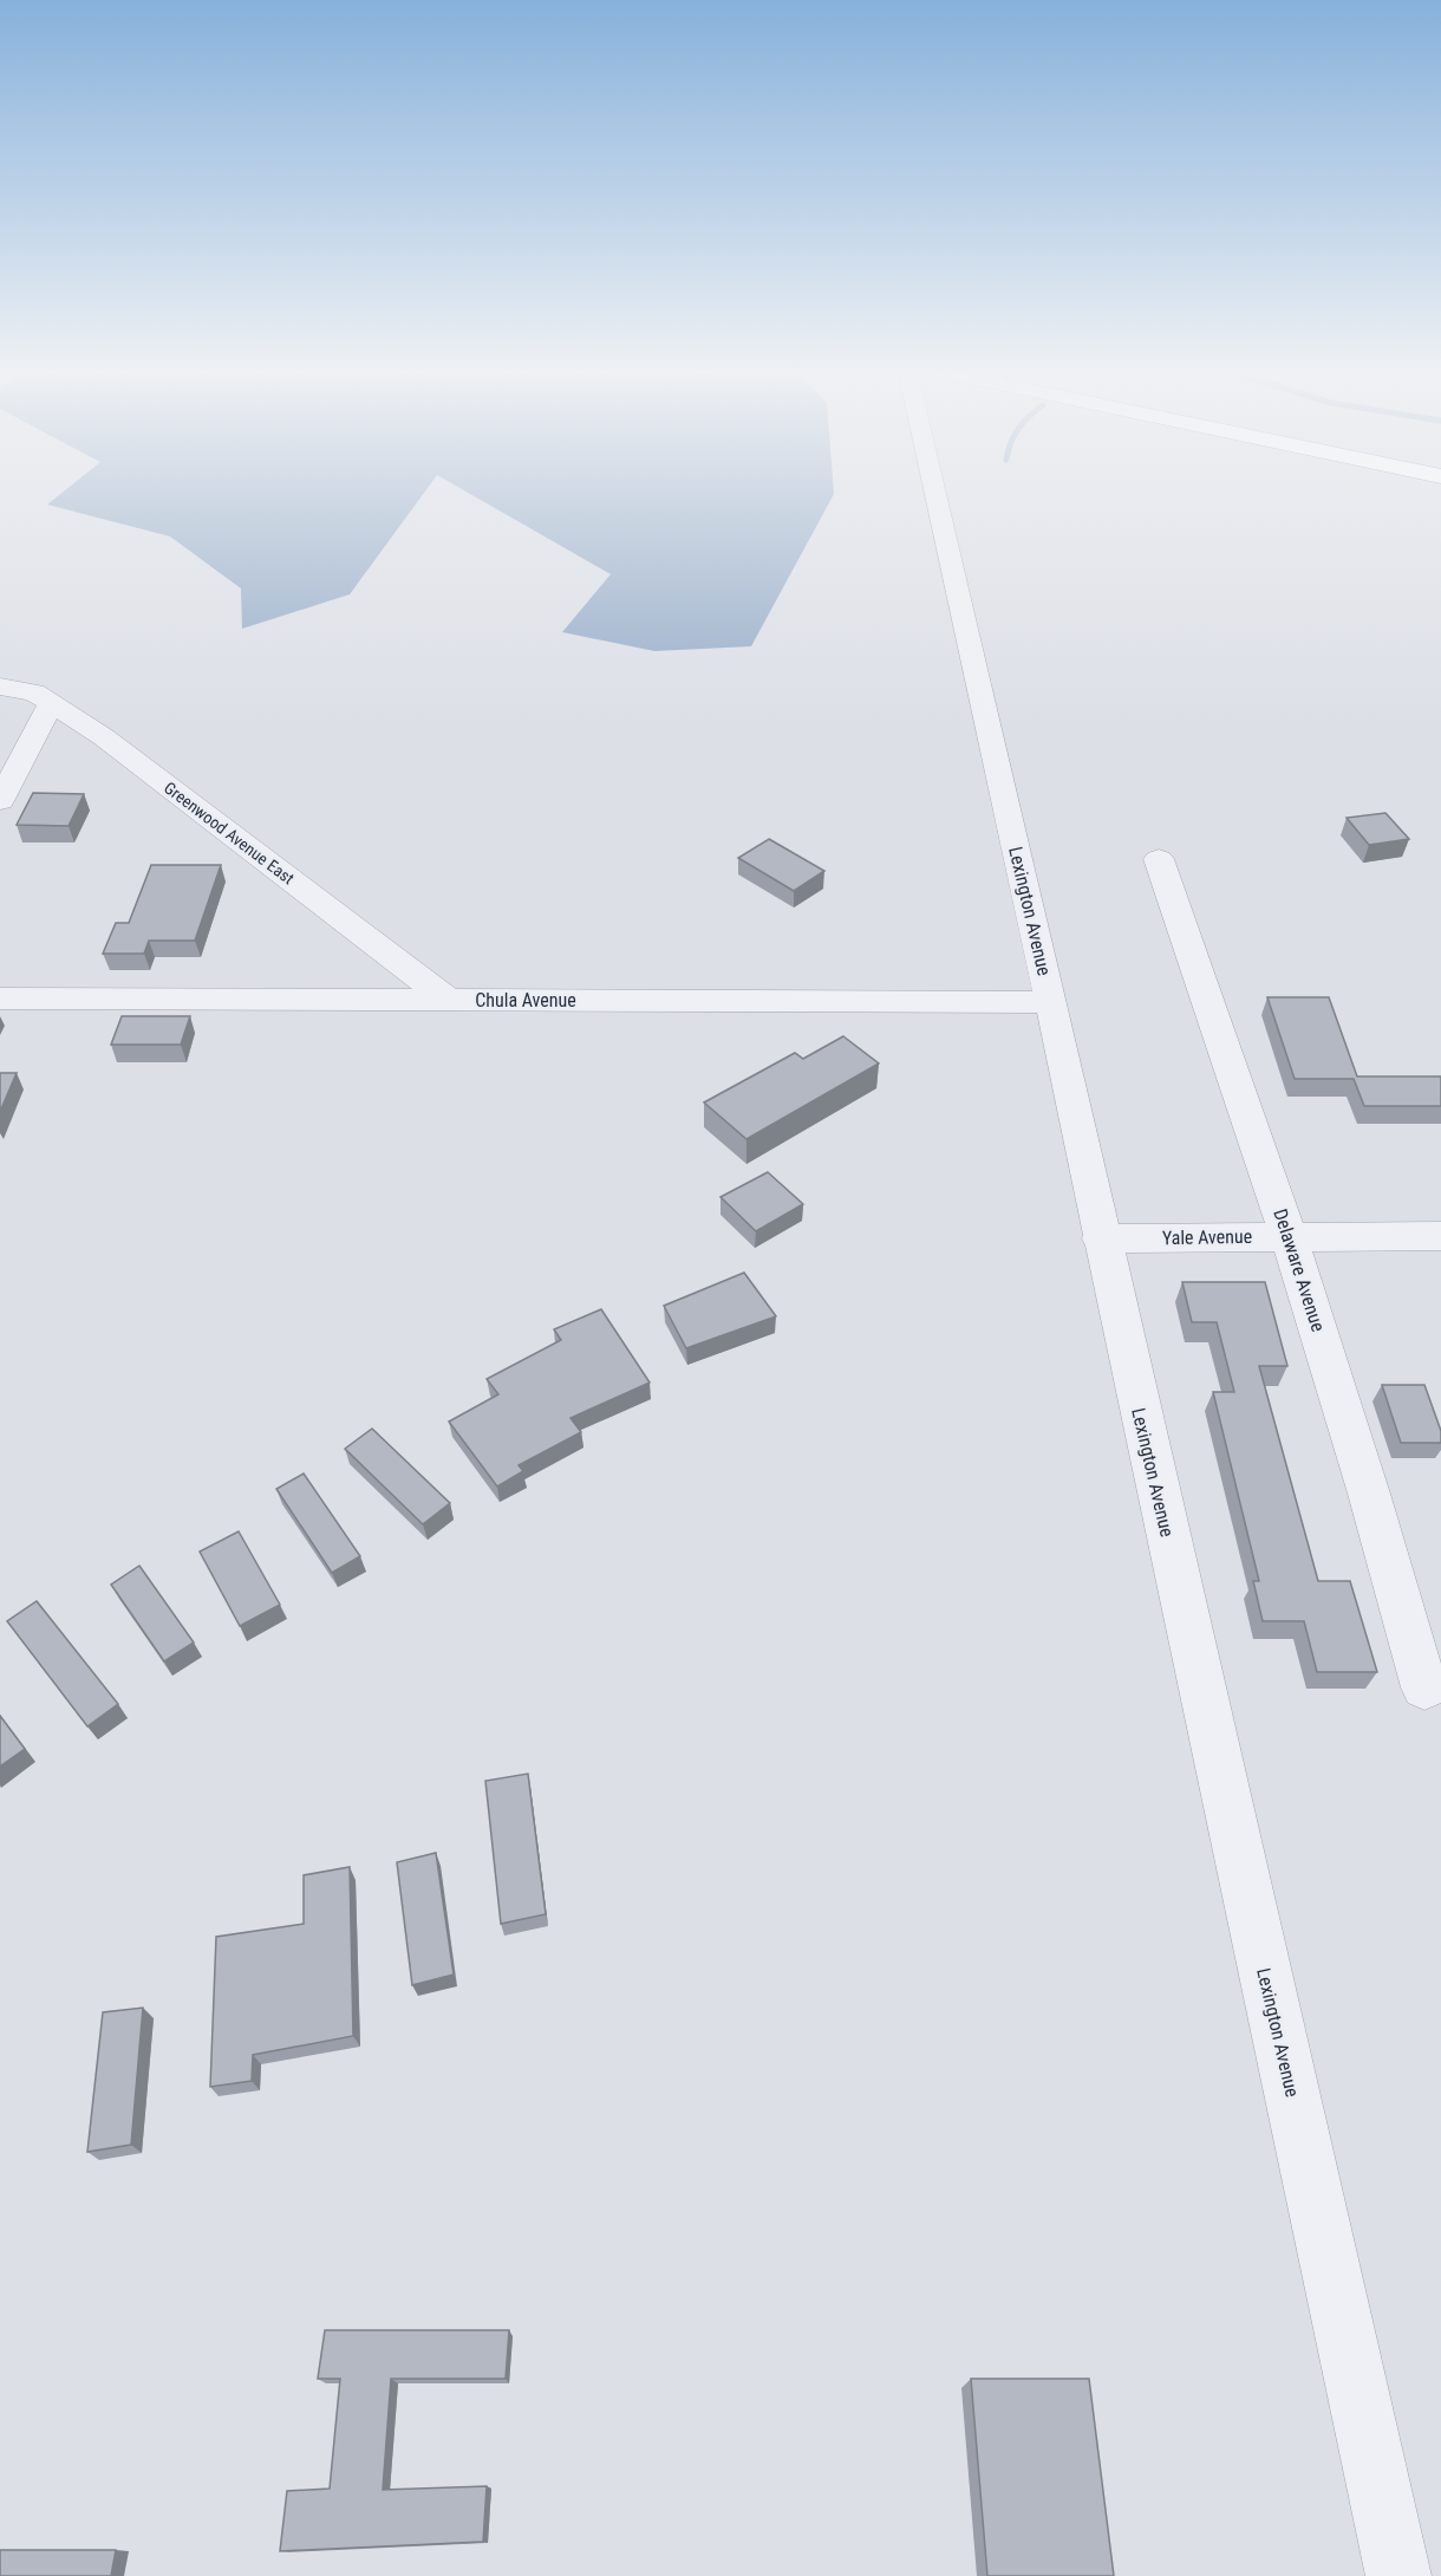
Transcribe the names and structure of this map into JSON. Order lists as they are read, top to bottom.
{
  "streets": {
    "street": [
      "Greenwood Avenue East",
      "Lexington Avenue",
      "Chula Avenue",
      "Yale Avenue",
      "Delaware Avenue"
    ]
  },
  "crossings": [
    ["Greenwood Avenue East", "Chula Avenue"],
    ["Lexington Avenue", "Chula Avenue"],
    ["Lexington Avenue", "Yale Avenue"],
    ["Yale Avenue", "Delaware Avenue"]
  ]
}
